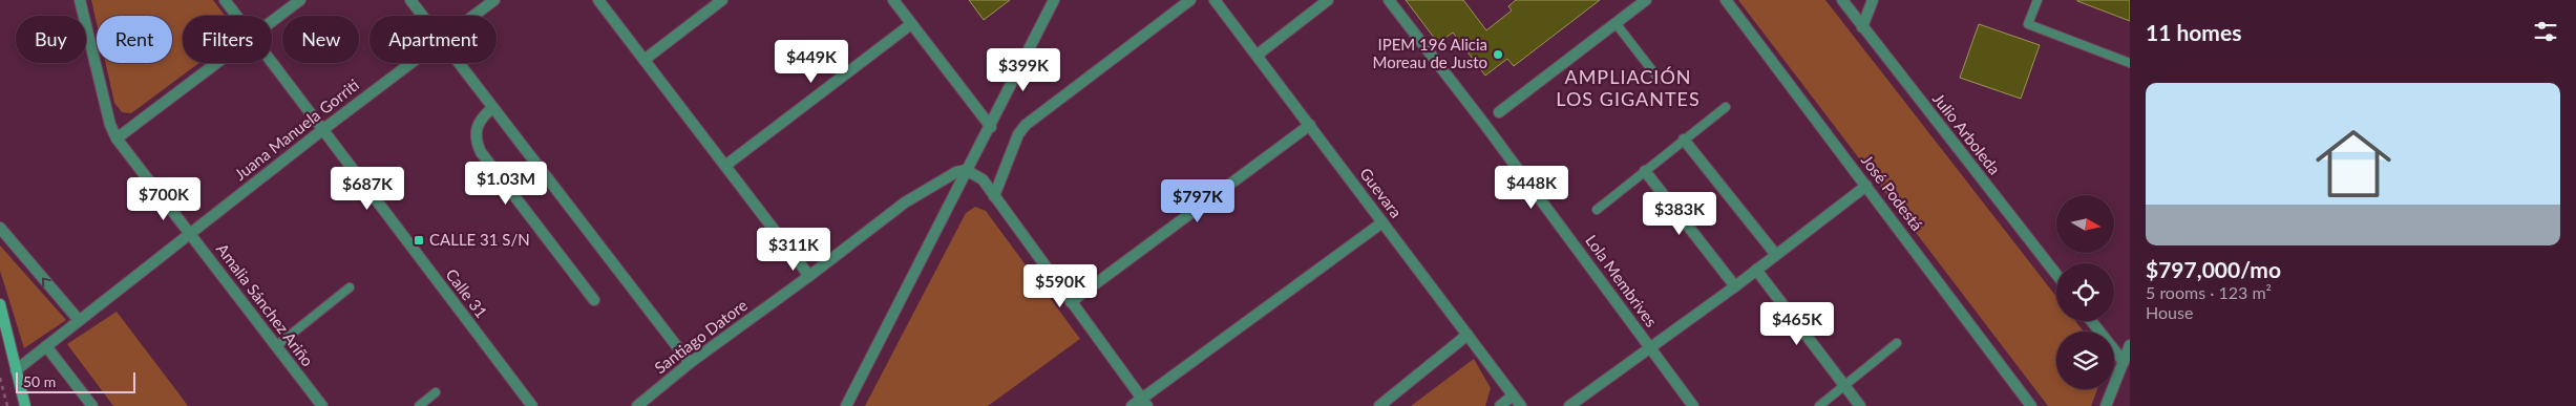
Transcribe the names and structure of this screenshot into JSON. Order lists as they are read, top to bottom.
{
  "streets": {
    "street": [
      "Juana Manuela Gorriti",
      "Julio Arboleda",
      "Guevara",
      "José Podestá",
      "Lola Membrives",
      "Calle 31",
      "Amalia Sánchez Ariño",
      "Santiago Datore"
    ]
  },
  "crossings": [
    ["Juana Manuela Gorriti", "Calle 31"],
    ["Juana Manuela Gorriti", "Amalia Sánchez Ariño"]
  ],
  "districts": ["AMPLIACIÓN LOS GIGANTES"],
  "places": {
    "other": ["IPEM 196 Alicia Moreau de Justo"],
    "transit": ["CALLE 31 S/N"]
  },
  "scale_bar": "50 m",
  "north": "right",
  "page": {
    "heading": "11 homes",
    "chip": [
      "Buy",
      "Rent",
      "Filters",
      "New",
      "Apartment"
    ],
    "price": [
      "$449K",
      "$399K",
      "$1.03M",
      "$448K",
      "$687K",
      "$700K",
      "$797K",
      "$383K",
      "$311K",
      "$590K",
      "$465K"
    ],
    "list": [
      {
        "name": "$797,000/mo",
        "note": "5 rooms · 123 m² · House"
      }
    ],
    "scale": "50 m"
  }
}
